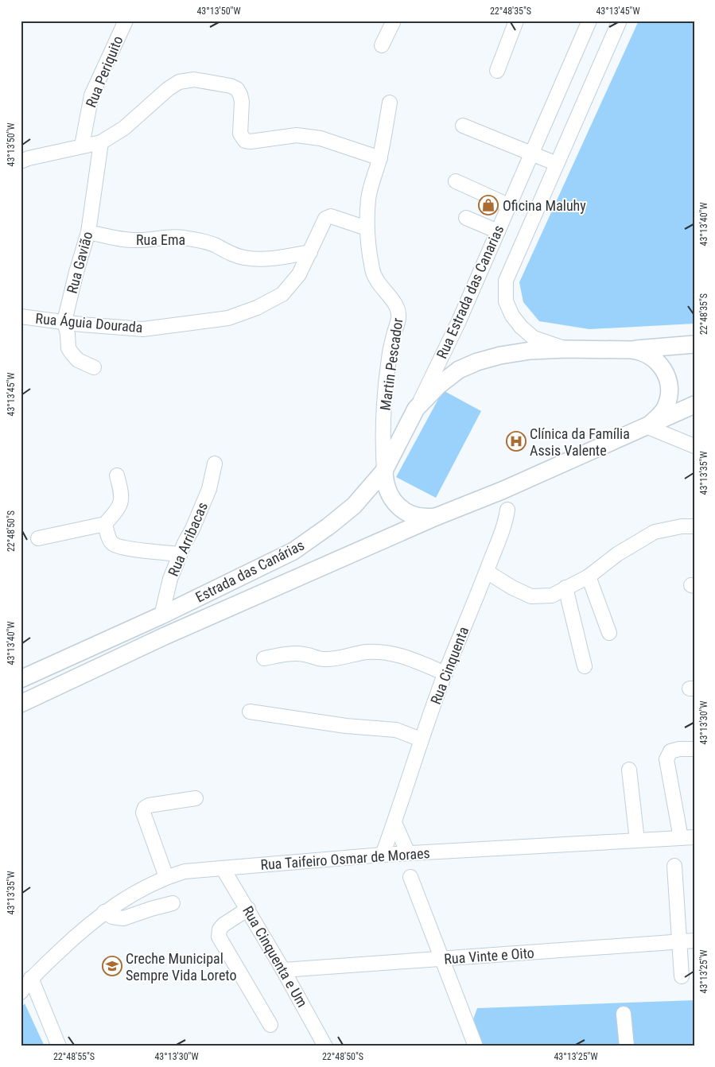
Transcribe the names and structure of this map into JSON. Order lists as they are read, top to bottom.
{
  "streets": {
    "main road": ["Estrada das Canárias"],
    "street": [
      "Rua Periquito",
      "Rua Ema",
      "Rua Gavião",
      "Rua Estrada das Canarias",
      "Rua Águia Dourada",
      "Martin Pescador",
      "Rua Arribacas",
      "Rua Cinquenta",
      "Rua Taifeiro Osmar de Moraes",
      "Rua Vinte e Oito",
      "Rua Cinquenta e Um"
    ]
  },
  "crossings": [
    ["Rua Ema", "Rua Gavião"],
    ["Rua Ema", "Rua Águia Dourada"],
    ["Rua Gavião", "Rua Águia Dourada"],
    ["Rua Estrada das Canarias", "Estrada das Canárias"],
    ["Rua Águia Dourada", "Martin Pescador"],
    ["Martin Pescador", "Estrada das Canárias"],
    ["Rua Arribacas", "Estrada das Canárias"],
    ["Rua Cinquenta", "Rua Taifeiro Osmar de Moraes"],
    ["Rua Taifeiro Osmar de Moraes", "Rua Cinquenta e Um"],
    ["Rua Vinte e Oito", "Rua Cinquenta e Um"]
  ],
  "places": {
    "shop": ["Oficina Maluhy"],
    "hospital": ["Clínica da Família Assis Valente"],
    "school or university": ["Creche Municipal Sempre Vida Loreto"]
  },
  "coordinates": [
    "43°13'50\"W",
    "22°48'35\"S",
    "43°13'45\"W",
    "43°13'40\"W",
    "43°13'35\"W",
    "22°48'50\"S",
    "43°13'30\"W",
    "43°13'25\"W",
    "22°48'55\"S"
  ]
}
